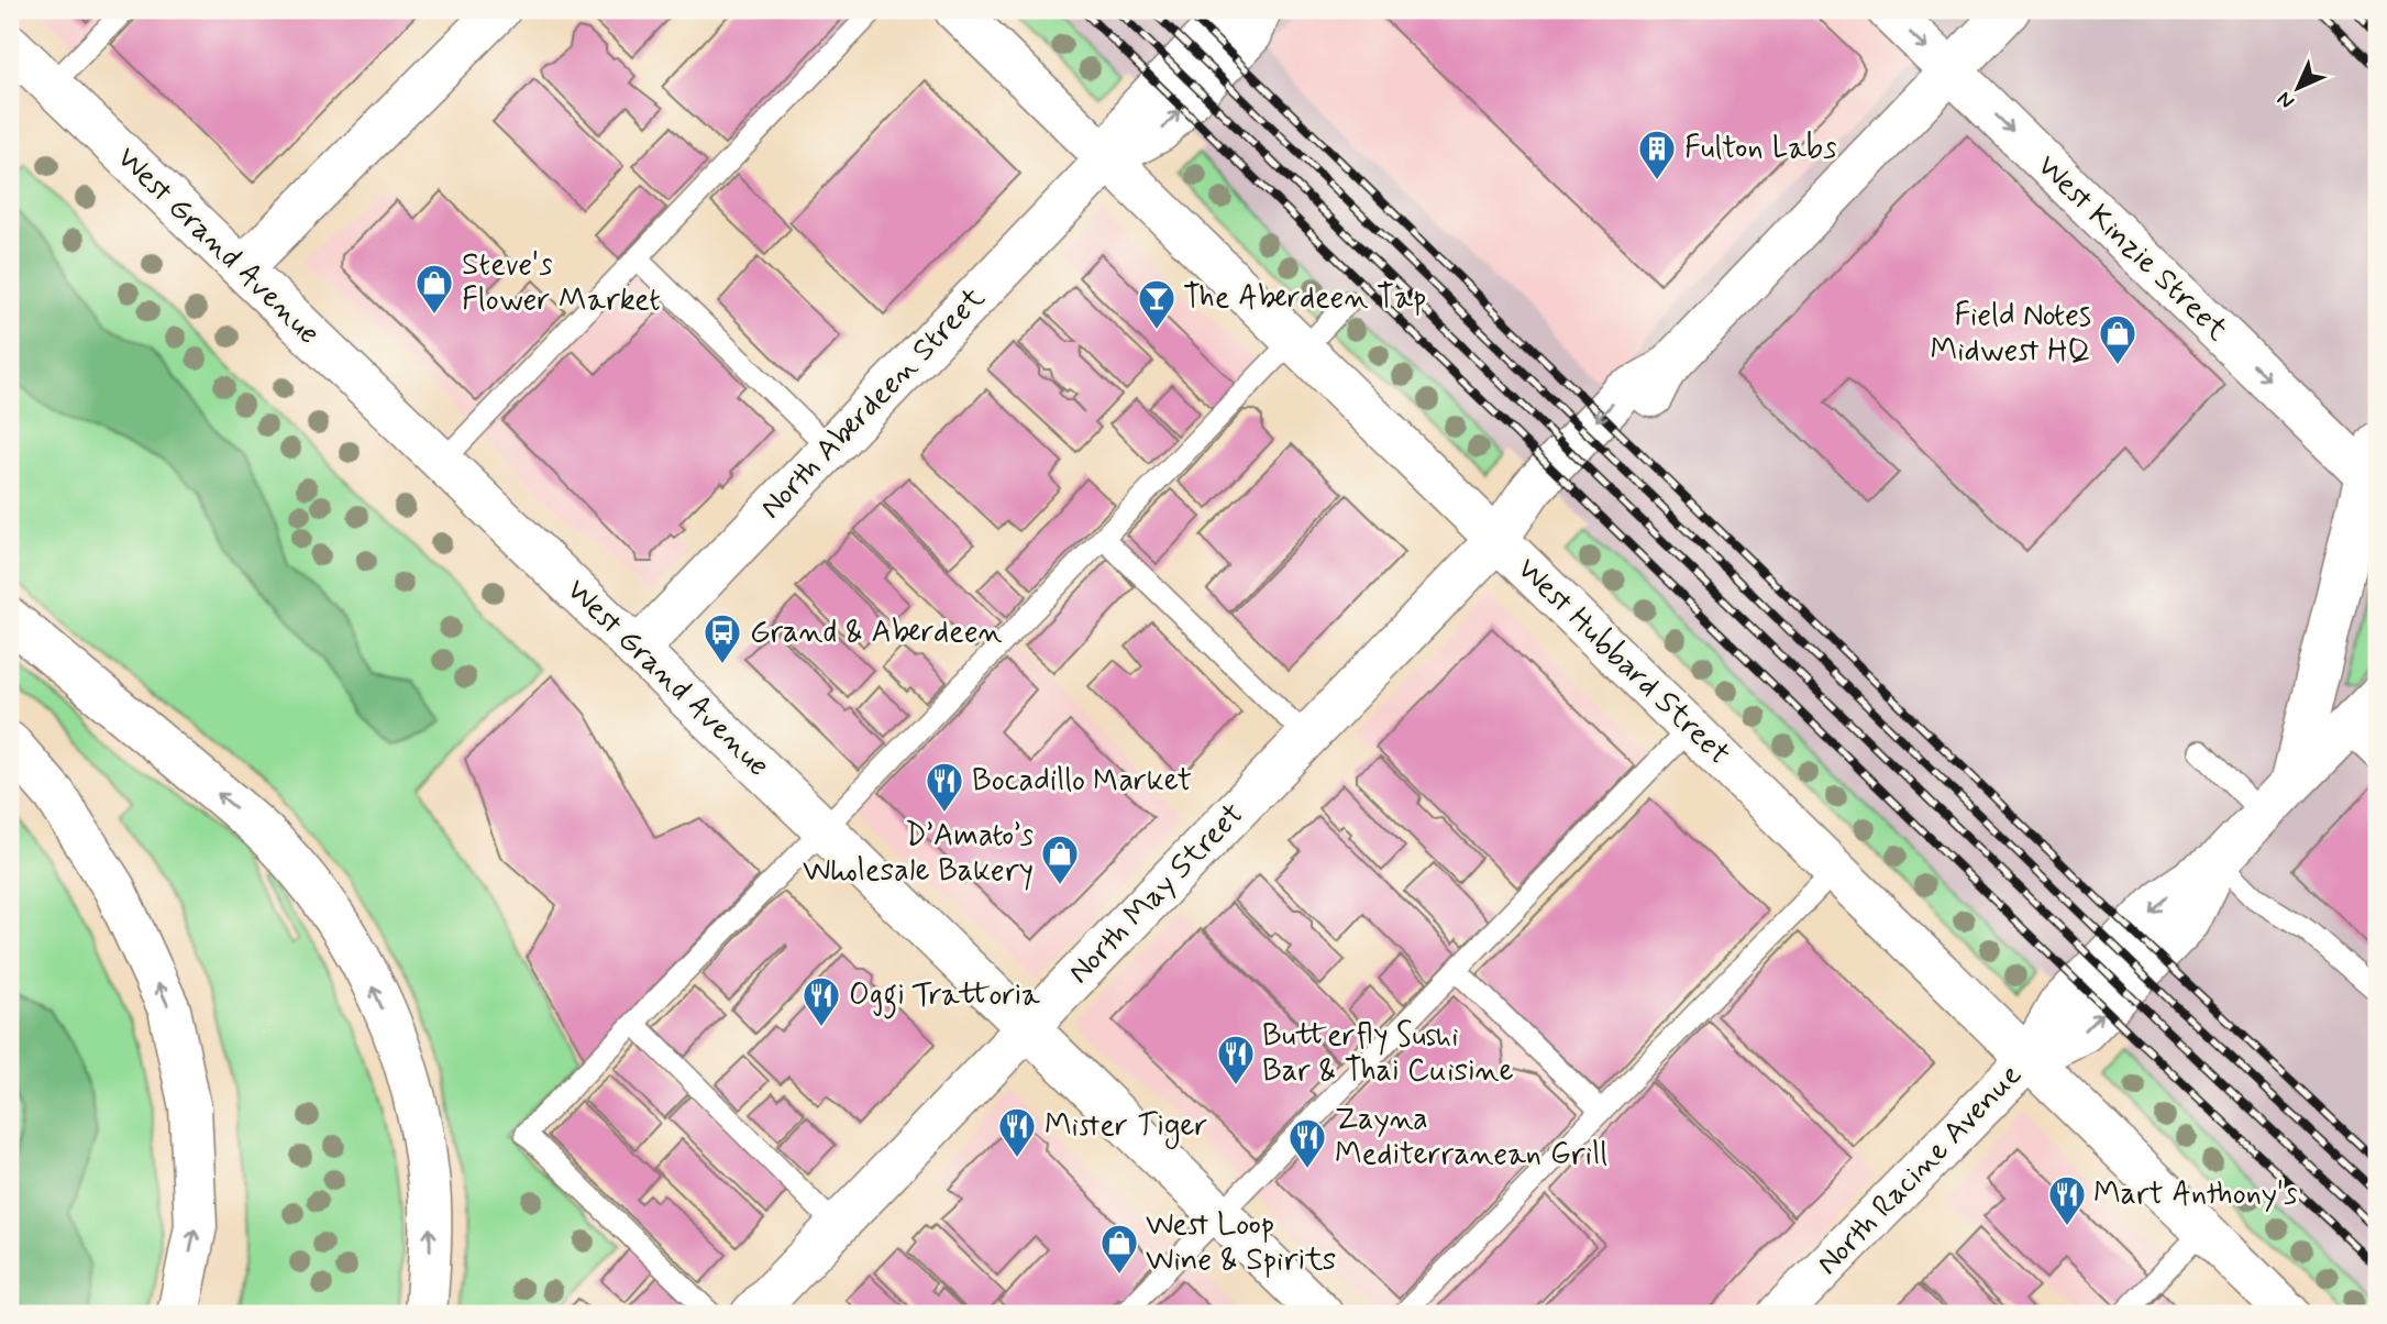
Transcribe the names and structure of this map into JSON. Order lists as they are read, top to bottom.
{
  "streets": {
    "main road": [
      "West Grand Avenue",
      "West Kinzie Street",
      "North Aberdeen Street",
      "West Hubbard Street",
      "North May Street",
      "North Racine Avenue"
    ]
  },
  "crossings": [
    ["West Grand Avenue", "North Aberdeen Street"],
    ["West Grand Avenue", "North May Street"],
    ["West Kinzie Street", "North May Street"],
    ["North Aberdeen Street", "West Hubbard Street"],
    ["West Hubbard Street", "North May Street"],
    ["West Hubbard Street", "North Racine Avenue"]
  ],
  "one_way": ["West Kinzie Street"],
  "places": {
    "building": ["Fulton Labs"],
    "shop": [
      "Steve's Flower Market",
      "Field Notes Midwest HQ",
      "D’Amato’s Wholesale Bakery",
      "West Loop Wine & Spirits"
    ],
    "bar": ["The Aberdeen Tap"],
    "bus stop": ["Grand & Aberdeen"],
    "restaurant": [
      "Bocadillo Market",
      "Oggi Trattoria",
      "Butterfly Sushi Bar & Thai Cuisine",
      "Mister Tiger",
      "Zayna Mediterranean Grill",
      "Mart Anthony's"
    ]
  },
  "north": "bottom left"
}
